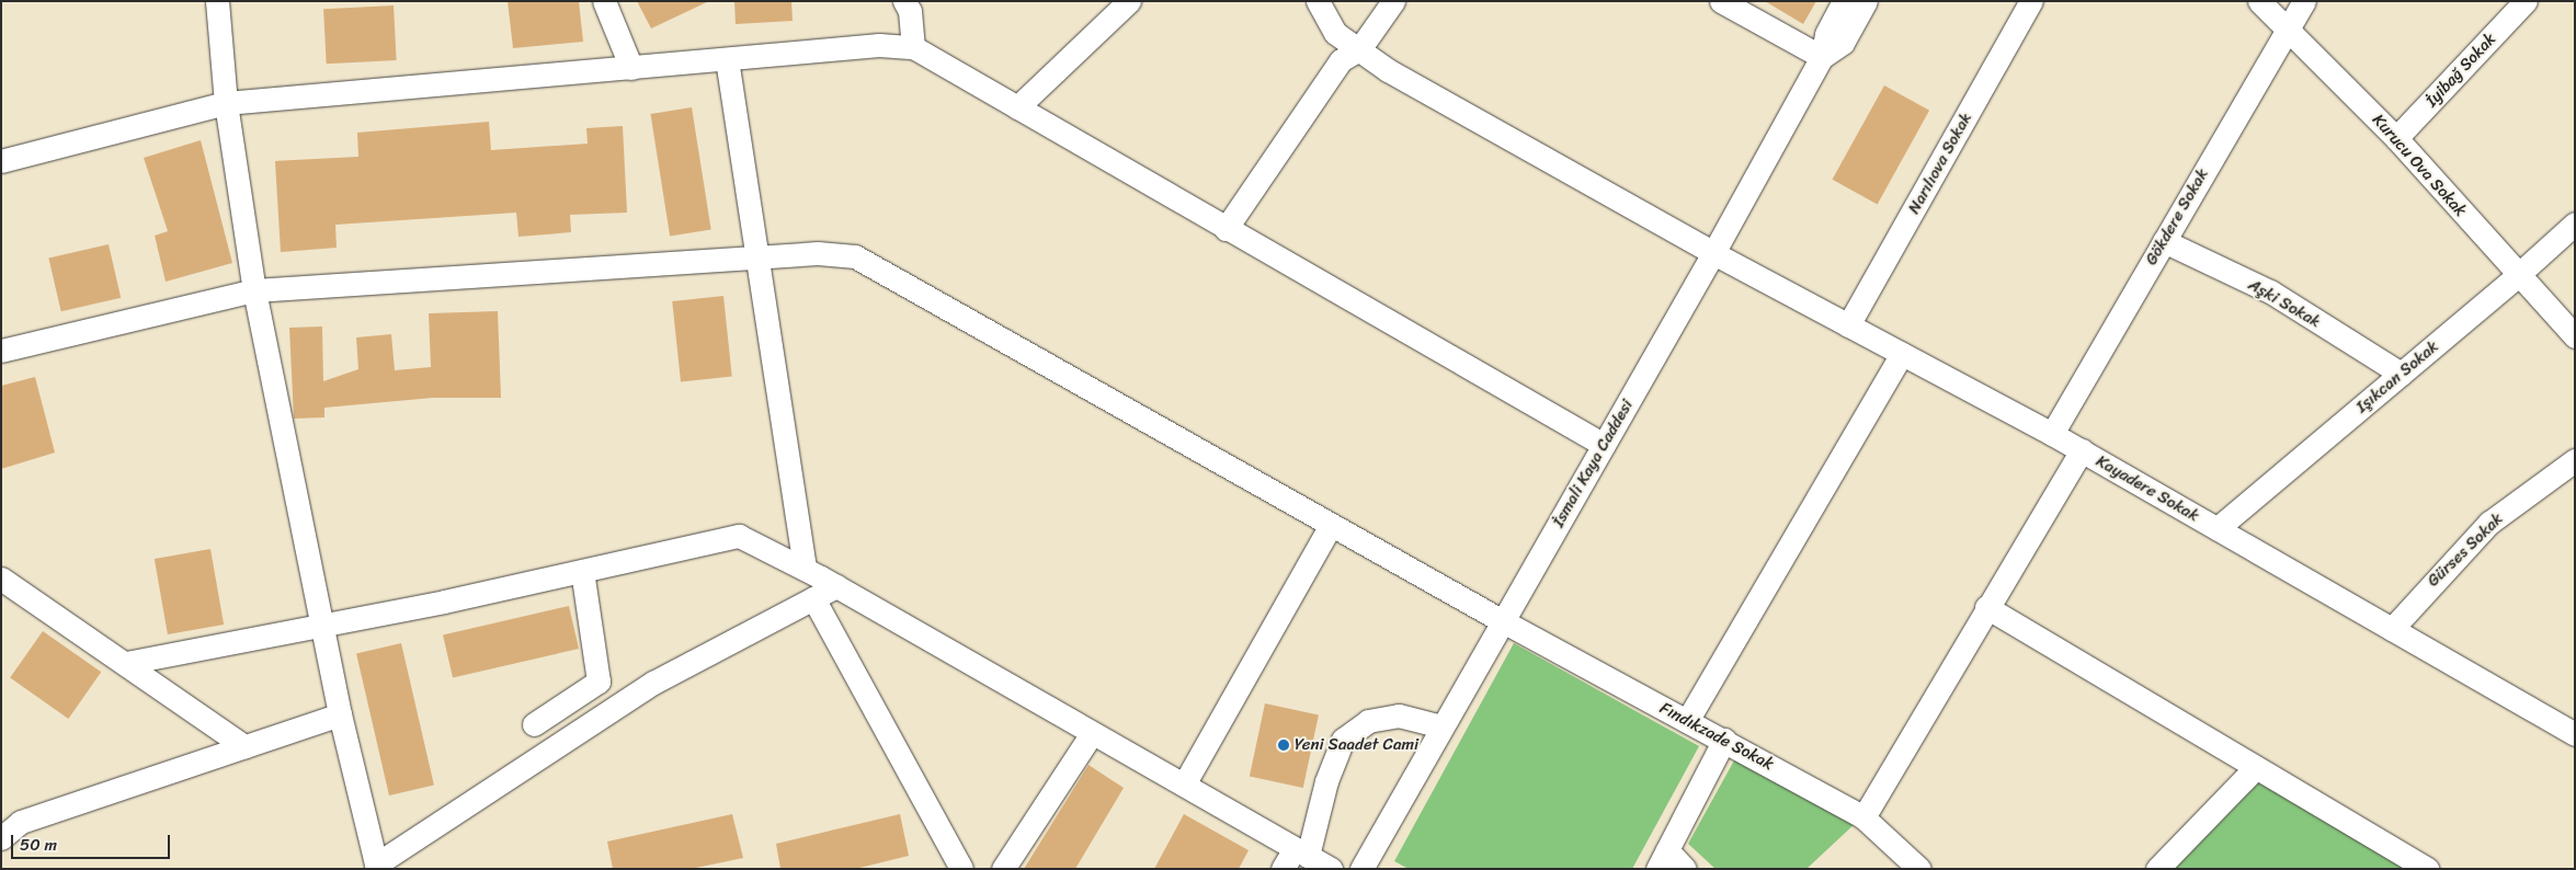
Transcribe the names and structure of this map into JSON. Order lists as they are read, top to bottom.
{
  "streets": {
    "street": [
      "İyibağ Sokak",
      "Narılıova Sokak",
      "Kurucu Ova Sokak",
      "Gökdere Sokak",
      "Aşki Sokak",
      "Işıkcan Sokak",
      "İsmali Kaya Caddesi",
      "Kayadere Sokak",
      "Gürses Sokak",
      "Fındıkzade Sokak"
    ]
  },
  "crossings": [
    ["İyibağ Sokak", "Kurucu Ova Sokak"],
    ["Narılıova Sokak", "Kayadere Sokak"],
    ["Kurucu Ova Sokak", "Gökdere Sokak"],
    ["Kurucu Ova Sokak", "Işıkcan Sokak"],
    ["Gökdere Sokak", "Aşki Sokak"],
    ["Gökdere Sokak", "Kayadere Sokak"],
    ["Aşki Sokak", "Işıkcan Sokak"],
    ["Işıkcan Sokak", "Kayadere Sokak"],
    ["İsmali Kaya Caddesi", "Kayadere Sokak"],
    ["İsmali Kaya Caddesi", "Fındıkzade Sokak"],
    ["Kayadere Sokak", "Gürses Sokak"]
  ],
  "places": ["Yeni Saadet Cami"],
  "scale_bar": "50 m"
}
